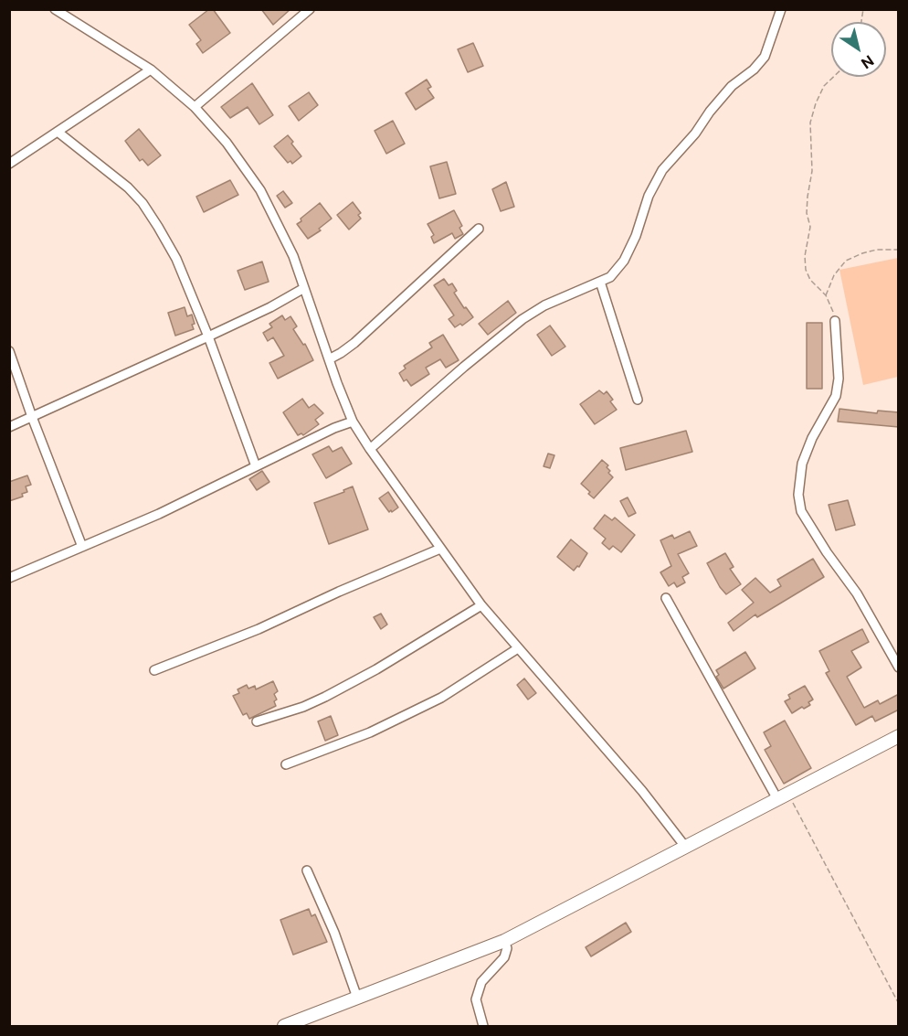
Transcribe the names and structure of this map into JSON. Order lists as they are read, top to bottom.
{
  "north": "bottom right"
}
